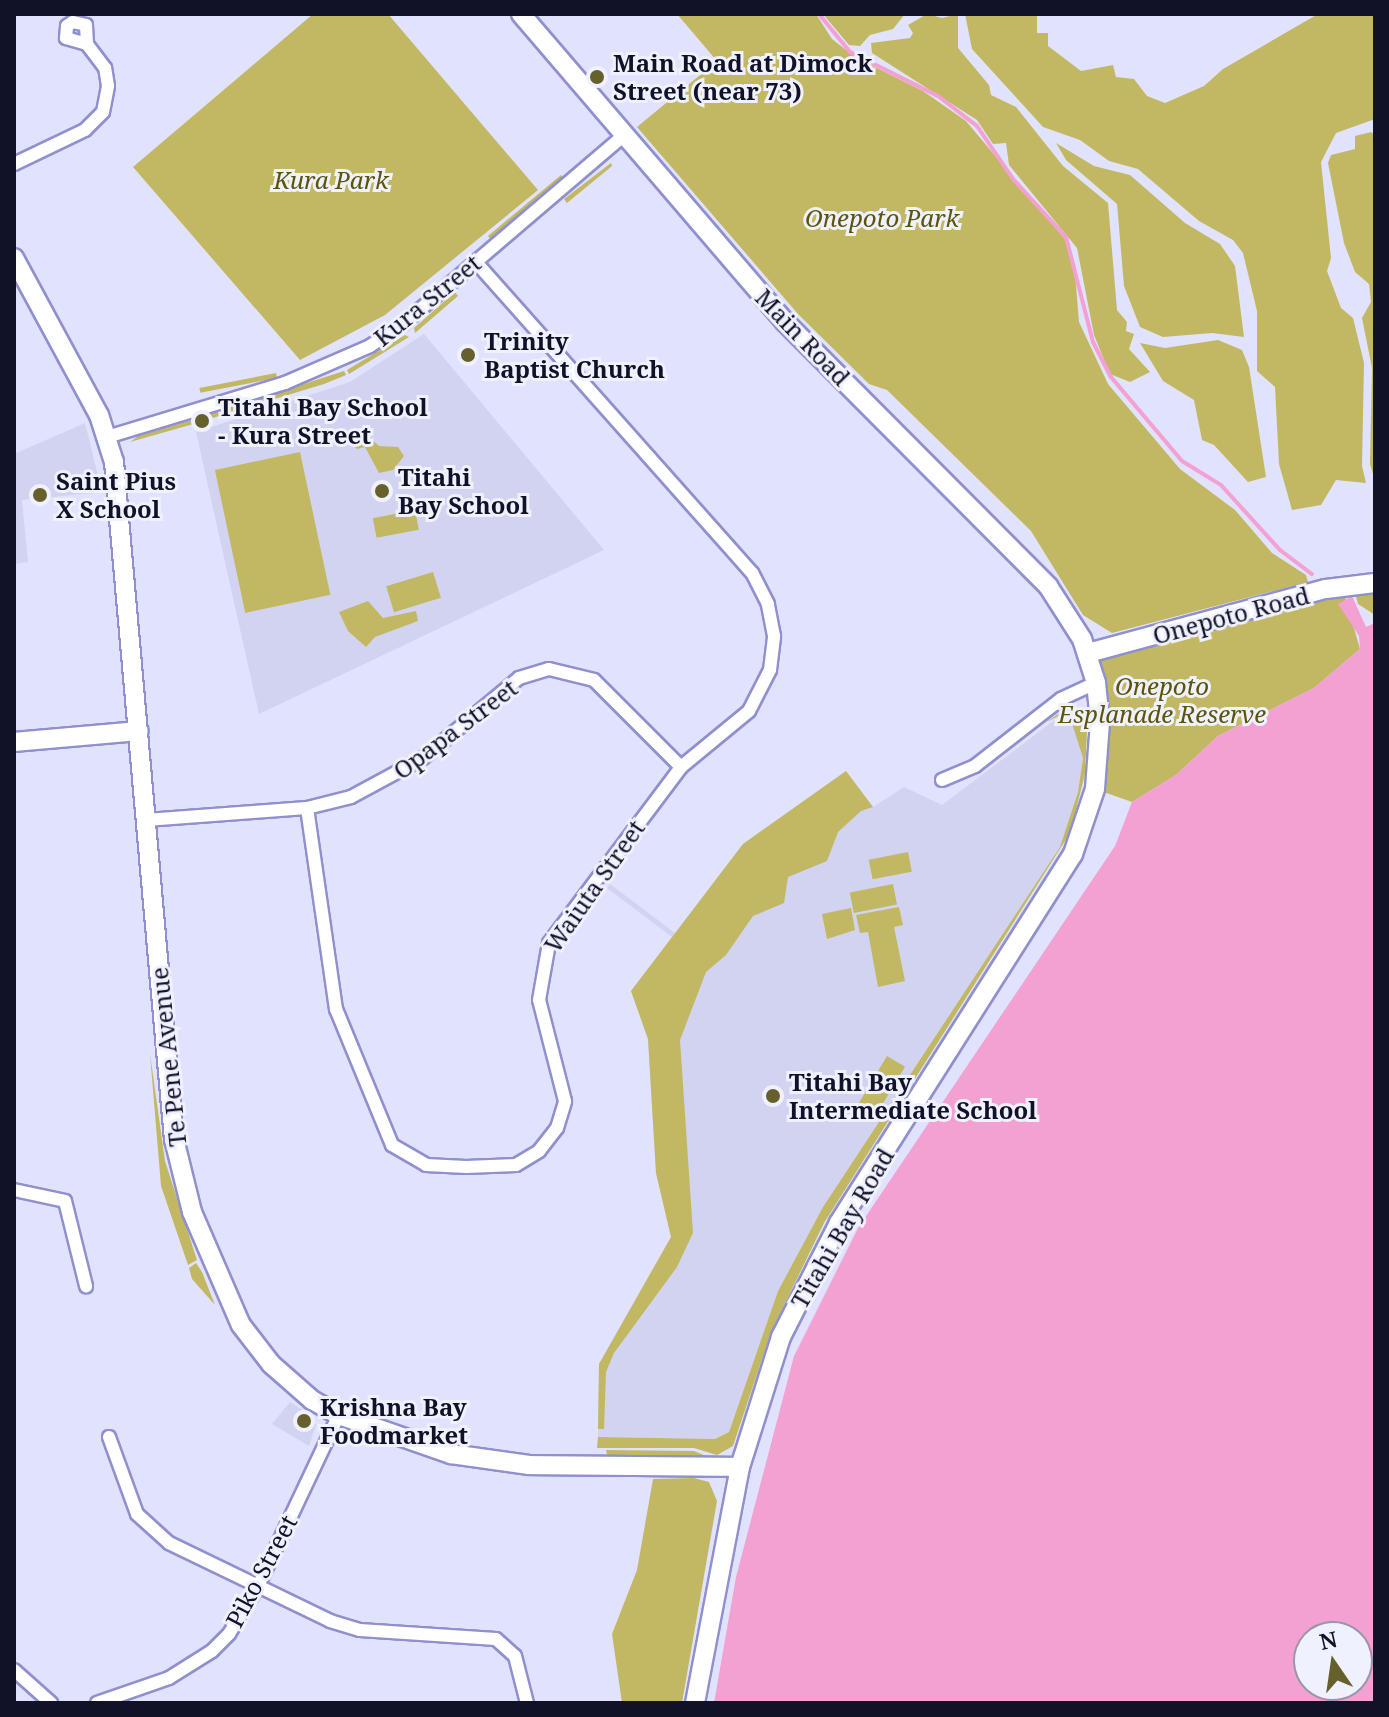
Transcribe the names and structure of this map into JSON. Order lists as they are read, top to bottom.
{
  "streets": {
    "street": [
      "Kura Street",
      "Main Road",
      "Onepoto Road",
      "Opapa Street",
      "Waiuta Street",
      "Te Pene Avenue",
      "Titahi Bay Road",
      "Piko Street"
    ]
  },
  "crossings": [
    ["Kura Street", "Main Road"],
    ["Kura Street", "Waiuta Street"],
    ["Kura Street", "Te Pene Avenue"],
    ["Main Road", "Onepoto Road"],
    ["Main Road", "Titahi Bay Road"],
    ["Onepoto Road", "Titahi Bay Road"],
    ["Opapa Street", "Waiuta Street"],
    ["Opapa Street", "Te Pene Avenue"],
    ["Te Pene Avenue", "Titahi Bay Road"],
    ["Te Pene Avenue", "Piko Street"]
  ],
  "parks": ["Kura Park", "Onepoto Park", "Onepoto Esplanade Reserve"],
  "places": [
    "Main Road at Dimock Street (near 73)",
    "Trinity Baptist Church",
    "Titahi Bay School - Kura Street",
    "Titahi Bay School",
    "Saint Pius X School",
    "Titahi Bay Intermediate School",
    "Krishna Bay Foodmarket"
  ],
  "north": "top"
}
